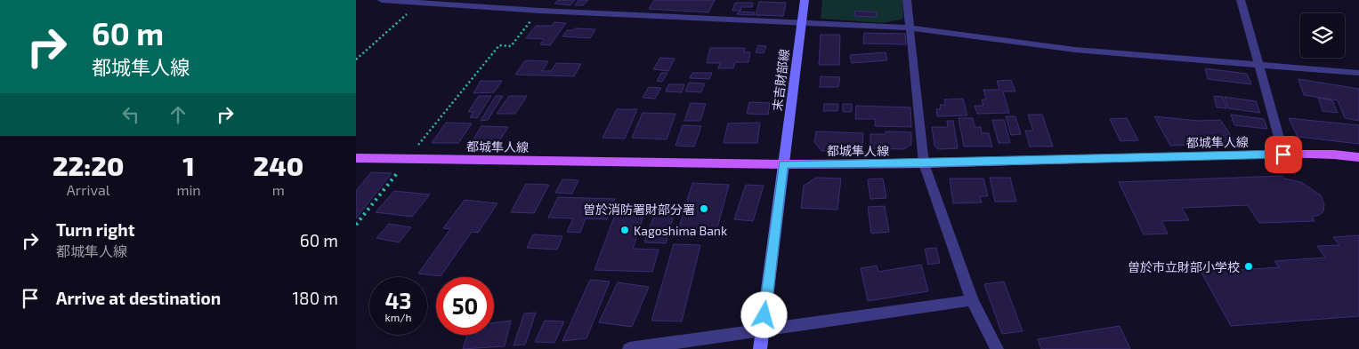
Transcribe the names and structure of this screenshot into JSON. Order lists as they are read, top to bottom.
{
  "streets": {
    "main road": ["末吉財部線", "都城隼人線"]
  },
  "crossings": [
    ["末吉財部線", "都城隼人線"]
  ],
  "places": ["曽於消防署財部分署", "Kagoshima Bank", "曽於市立財部小学校"],
  "page": {
    "turn": ["60 m", "都城隼人線"],
    "eta": [
      "22:20",
      "Arrival",
      "1",
      "min",
      "240",
      "m"
    ],
    "list": [
      {
        "name": "Turn right",
        "note": "都城隼人線",
        "value": "60 m"
      },
      {
        "name": "Arrive at destination",
        "value": "180 m"
      }
    ],
    "speed": "43 km/h",
    "limit": "50"
  }
}
